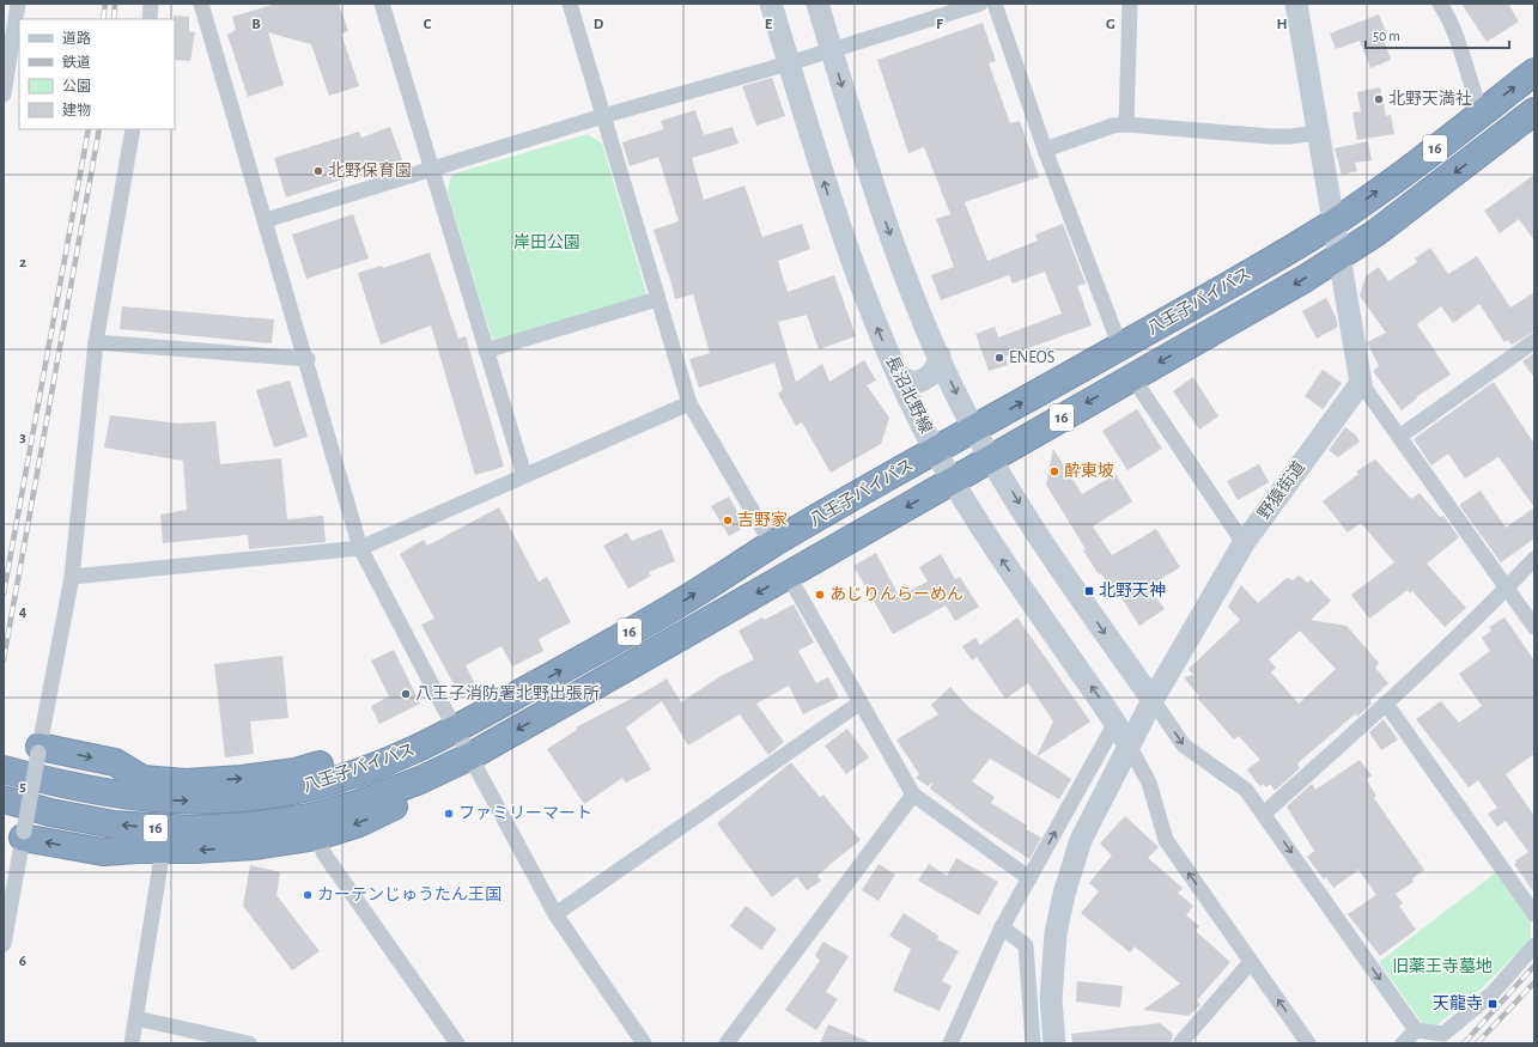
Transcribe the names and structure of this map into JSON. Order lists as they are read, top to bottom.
{
  "streets": {
    "highway": ["16", "八王子バイパス"],
    "main road": ["長沼北野線", "野猿街道"]
  },
  "crossings": [
    ["八王子バイパス", "長沼北野線"],
    ["長沼北野線", "野猿街道"]
  ],
  "parks": ["岸田公園", "旧薬王寺墓地"],
  "places": {
    "other": [
      "北野天満社",
      "北野保育園",
      "ENEOS",
      "酔東坡",
      "吉野家",
      "あじりんらーめん",
      "八王子消防署北野出張所",
      "ファミリーマート",
      "カーテンじゅうたん王国"
    ],
    "transit": ["北野天神", "天龍寺"]
  },
  "legend": [
    "道路",
    "鉄道",
    "公園",
    "建物"
  ],
  "scale_bar": "50 m",
  "grid": {
    "columns": [
      "B",
      "C",
      "D",
      "E",
      "F",
      "G",
      "H"
    ],
    "rows": [
      "2",
      "3",
      "4",
      "5",
      "6"
    ]
  }
}
